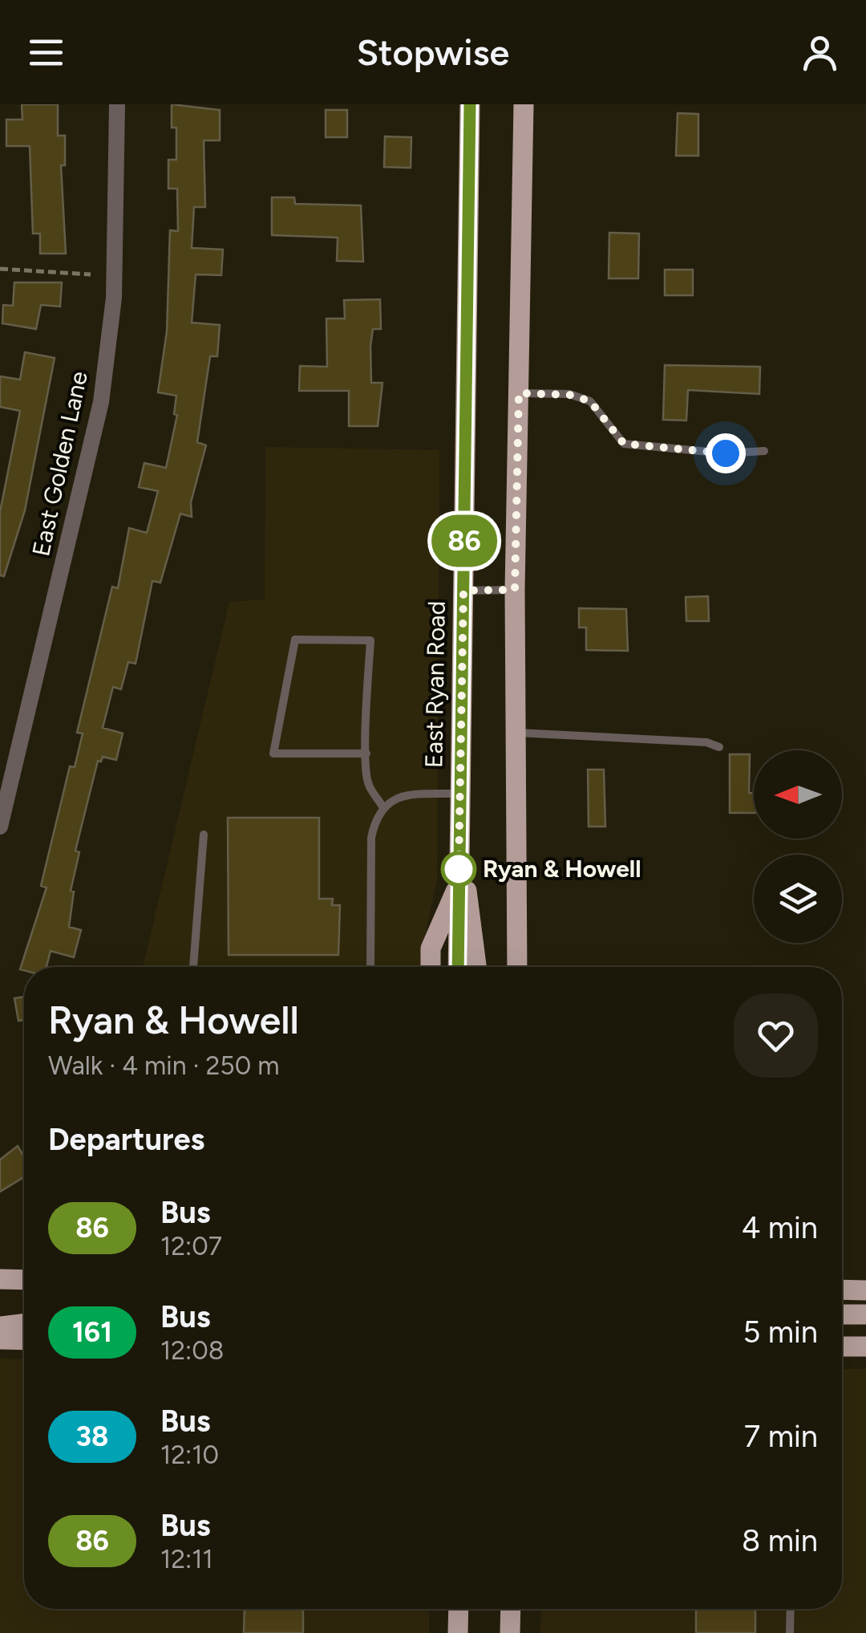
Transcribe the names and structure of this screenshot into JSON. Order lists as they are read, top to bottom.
{
  "streets": {
    "main road": ["East Ryan Road"],
    "street": ["East Golden Lane"]
  },
  "places": ["Ryan & Howell"],
  "lines": ["bus line 86"],
  "north": "left",
  "page": {
    "header": "Stopwise",
    "on_map": "86",
    "heading": [
      ["Ryan & Howell", "Walk · 4 min · 250 m"],
      "Departures"
    ],
    "list": [
      {
        "mark": "86",
        "name": "Bus",
        "note": "12:07",
        "value": "4 min"
      },
      {
        "mark": "161",
        "name": "Bus",
        "note": "12:08",
        "value": "5 min"
      },
      {
        "mark": "38",
        "name": "Bus",
        "note": "12:10",
        "value": "7 min"
      },
      {
        "mark": "86",
        "name": "Bus",
        "note": "12:11",
        "value": "8 min"
      }
    ]
  }
}
